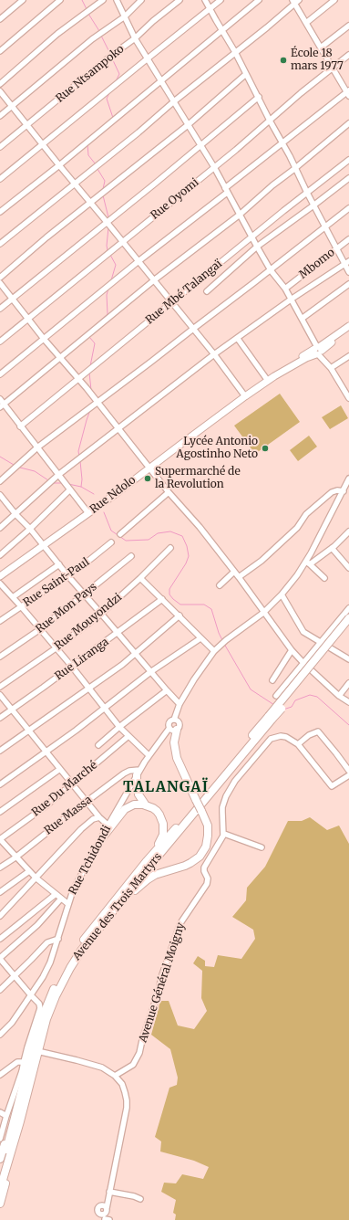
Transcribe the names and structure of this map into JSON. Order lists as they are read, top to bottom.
{
  "streets": {
    "highway": ["Avenue des Trois Martyrs"],
    "main road": ["Rue Ndolo"],
    "street": [
      "Rue Ntsampoko",
      "Rue Oyomi",
      "Mbomo",
      "Rue Mbé Talangaï",
      "Rue Saint-Paul",
      "Rue Mon Pays",
      "Rue Mouyondzi",
      "Rue Liranga",
      "Rue Du Marché",
      "Rue Massa",
      "Rue Tchidondi",
      "Avenue Général Moigny"
    ]
  },
  "crossings": [
    ["Rue Massa", "Rue Tchidondi"]
  ],
  "districts": ["TALANGAÏ"],
  "places": ["École 18 mars 1977", "Lycée Antonio Agostinho Neto", "Supermarché de la Revolution"]
}
